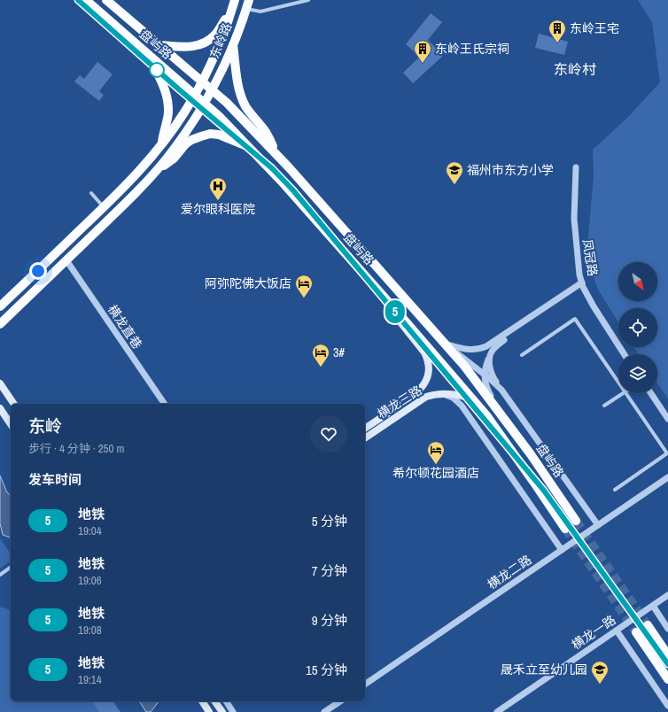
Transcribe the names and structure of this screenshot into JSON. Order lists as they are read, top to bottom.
{
  "streets": {
    "main road": ["东岭路", "盘屿路", "横龙三路"],
    "street": [
      "凤冠路",
      "横龙直巷",
      "横龙二路",
      "横龙一路"
    ]
  },
  "crossings": [
    ["东岭路", "盘屿路"],
    ["盘屿路", "横龙三路"]
  ],
  "districts": ["东岭村"],
  "places": {
    "building": ["东岭王宅", "东岭王氏宗祠"],
    "school or university": ["福州市东方小学", "晟禾立至幼儿园"],
    "hospital": ["爱尔眼科医院"],
    "hotel": ["阿弥陀佛大饭店", "3#", "希尔顿花园酒店"]
  },
  "lines": ["metro line 5"],
  "north": "bottom right",
  "page": {
    "on_map": "5",
    "heading": [
      ["东岭", "步行 · 4 分钟 · 250 m"],
      "发车时间"
    ],
    "list": [
      {
        "mark": "5",
        "name": "地铁",
        "note": "19:04",
        "value": "5 分钟"
      },
      {
        "mark": "5",
        "name": "地铁",
        "note": "19:06",
        "value": "7 分钟"
      },
      {
        "mark": "5",
        "name": "地铁",
        "note": "19:08",
        "value": "9 分钟"
      },
      {
        "mark": "5",
        "name": "地铁",
        "note": "19:14",
        "value": "15 分钟"
      }
    ]
  }
}
